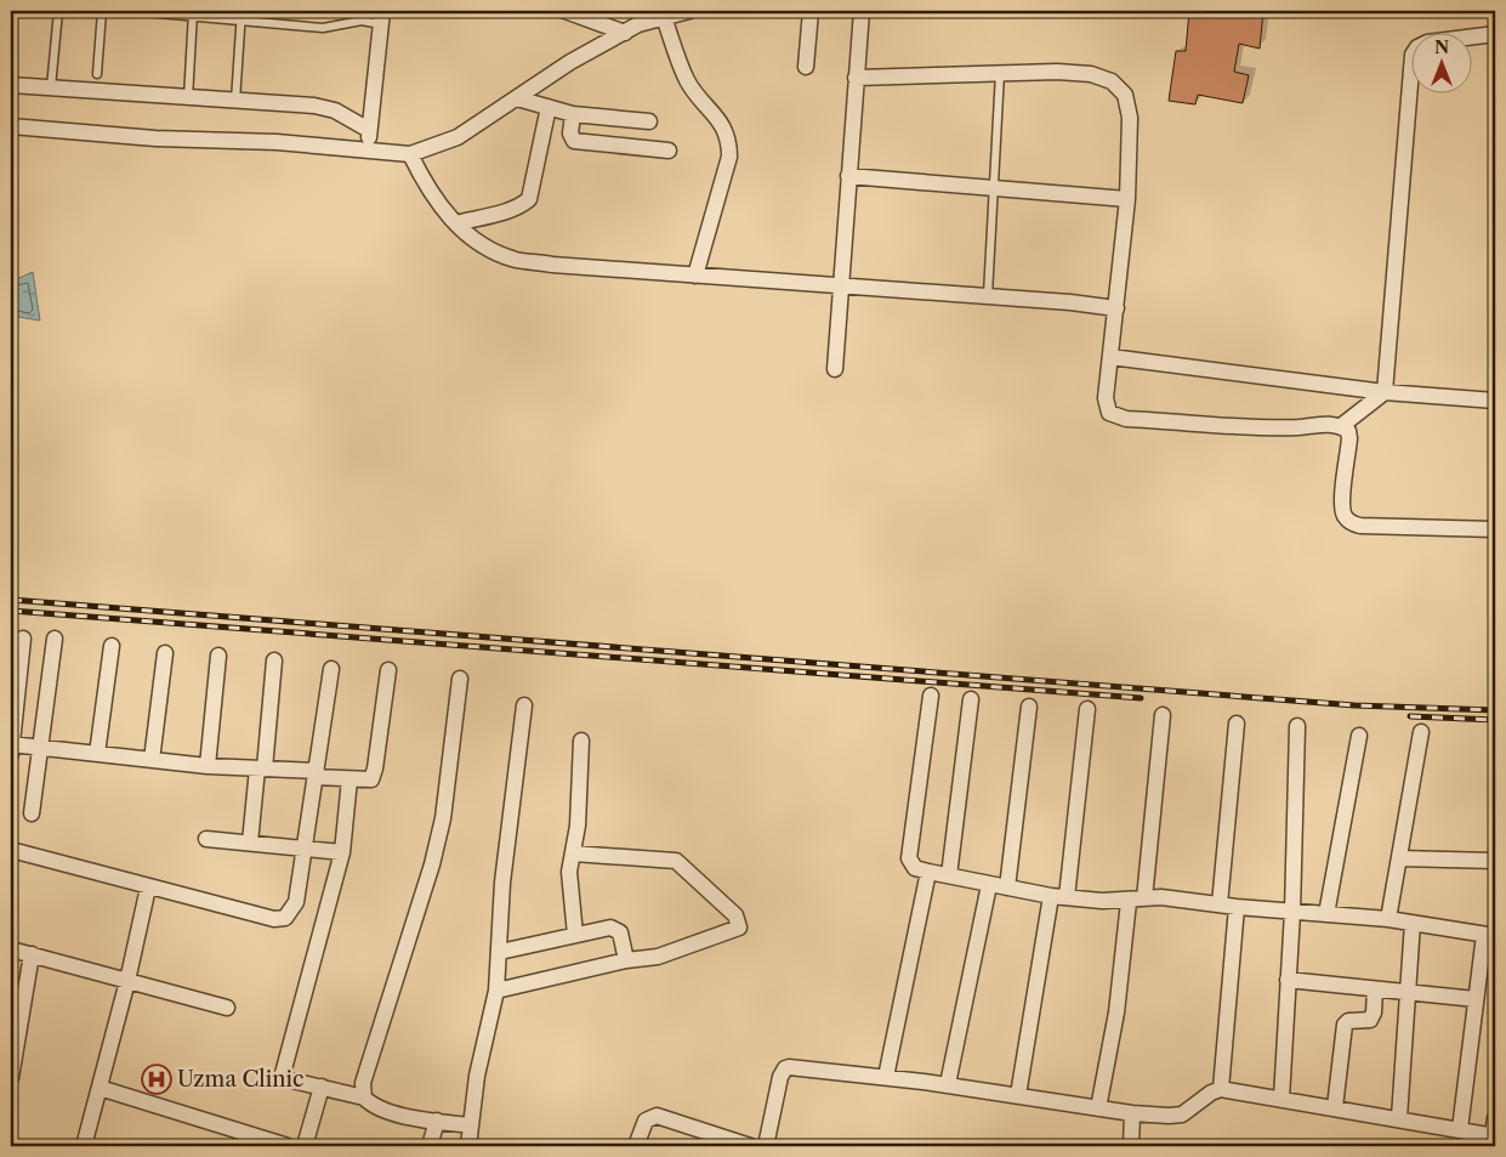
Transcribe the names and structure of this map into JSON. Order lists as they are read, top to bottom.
{
  "places": {
    "hospital": ["Uzma Clinic"]
  },
  "north": "top"
}
